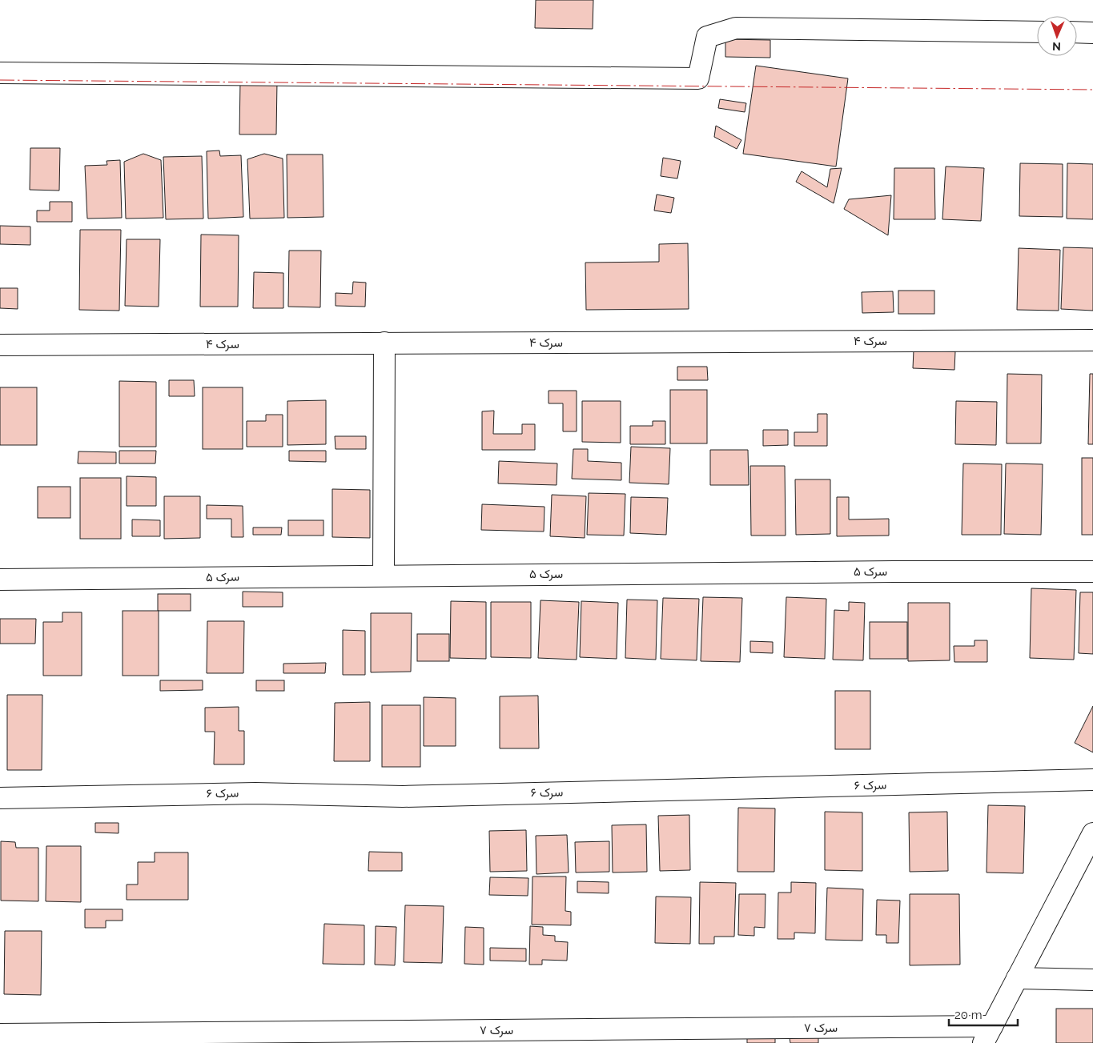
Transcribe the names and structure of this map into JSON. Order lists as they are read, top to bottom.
{
  "streets": {
    "street": [
      "سرک ۴",
      "سرک ۵",
      "سرک ۶",
      "سرک ۷"
    ]
  },
  "scale_bar": "20 m",
  "north": "bottom"
}
